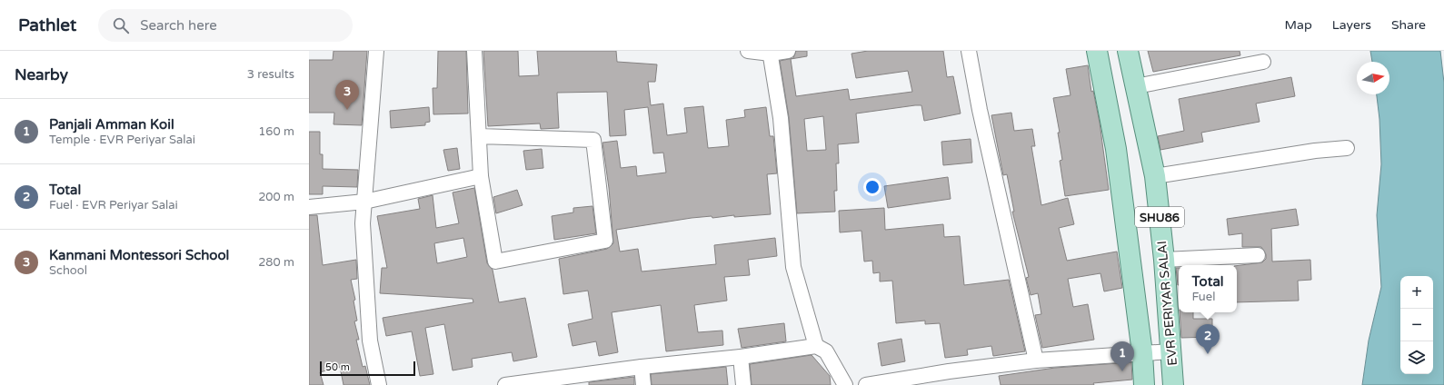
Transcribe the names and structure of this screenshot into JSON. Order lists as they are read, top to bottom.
{
  "streets": {
    "main road": ["SHU86", "EVR PERIYAR SALAI"]
  },
  "scale_bar": "50 m",
  "north": "right",
  "page": {
    "header": "Pathlet",
    "search": "Search here",
    "nav": ["Map", "Layers", "Share"],
    "heading": ["Nearby", "3 results"],
    "pins": ["3", "2", "1"],
    "list": [
      {
        "mark": "1",
        "name": "Panjali Amman Koil",
        "note": "Temple · EVR Periyar Salai",
        "value": "160 m"
      },
      {
        "mark": "2",
        "name": "Total",
        "note": "Fuel · EVR Periyar Salai",
        "value": "200 m"
      },
      {
        "mark": "3",
        "name": "Kanmani Montessori School",
        "note": "School",
        "value": "280 m"
      }
    ],
    "popup": ["Total", "Fuel"],
    "map_buttons": ["+", "−"],
    "scale": "50 m"
  }
}
